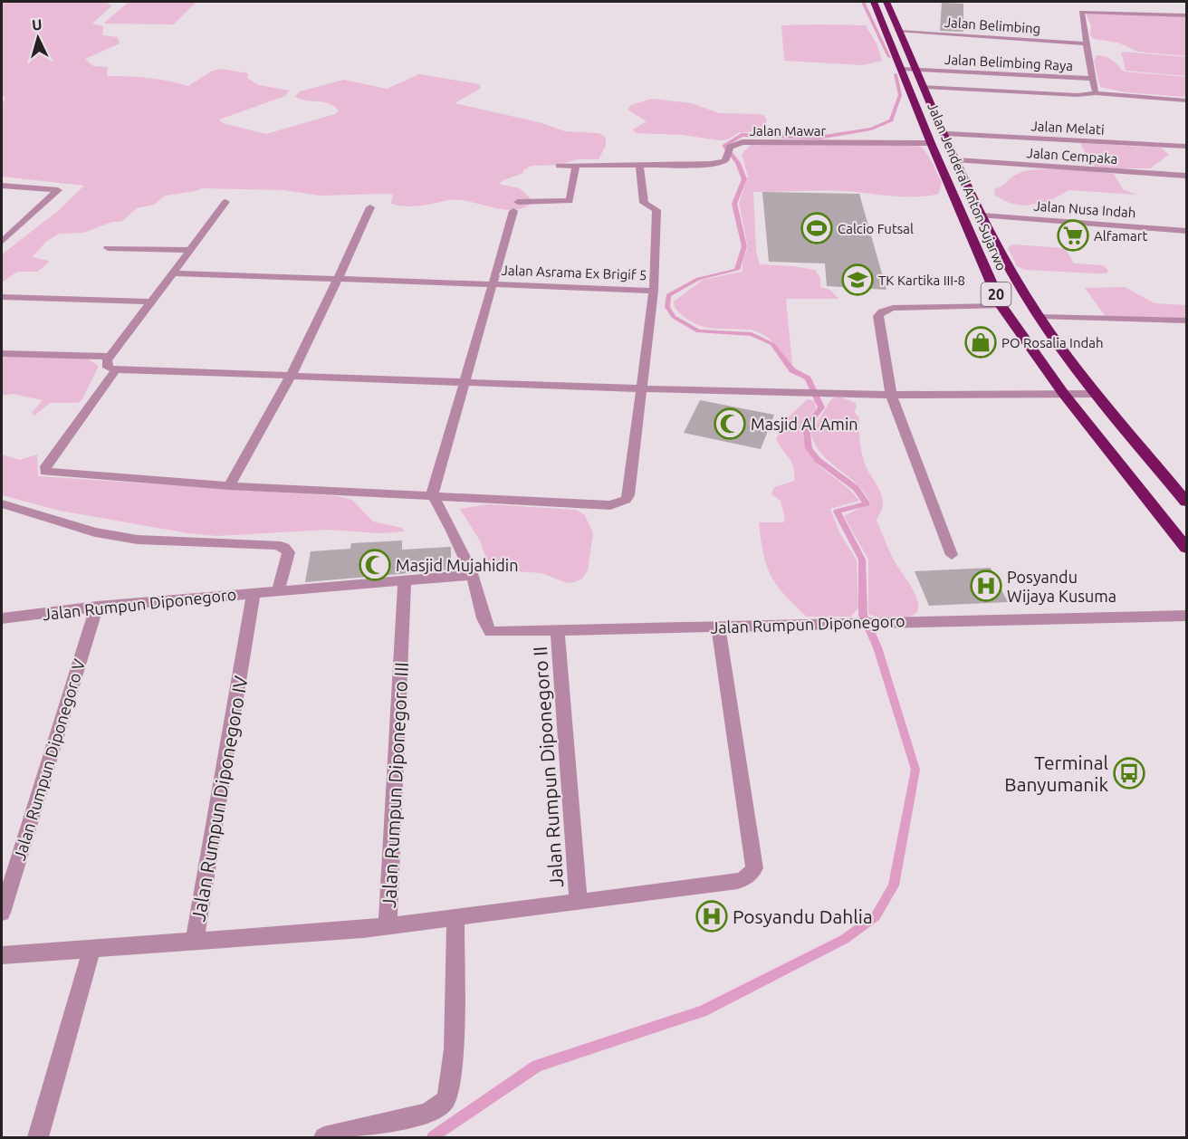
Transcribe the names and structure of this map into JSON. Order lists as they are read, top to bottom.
{
  "streets": {
    "highway": ["Jalan Jenderal Anton Sujarwo", "20"],
    "street": [
      "Jalan Belimbing",
      "Jalan Belimbing Raya",
      "Jalan Melati",
      "Jalan Mawar",
      "Jalan Cempaka",
      "Jalan Nusa Indah",
      "Jalan Asrama Ex Brigif 5",
      "Jalan Rumpun Diponegoro",
      "Jalan Rumpun Diponegoro V",
      "Jalan Rumpun Diponegoro II",
      "Jalan Rumpun Diponegoro III",
      "Jalan Rumpun Diponegoro IV"
    ]
  },
  "crossings": [
    ["Jalan Belimbing", "Jalan Jenderal Anton Sujarwo"],
    ["Jalan Belimbing Raya", "Jalan Jenderal Anton Sujarwo"],
    ["Jalan Melati", "Jalan Jenderal Anton Sujarwo"],
    ["Jalan Mawar", "Jalan Jenderal Anton Sujarwo"],
    ["Jalan Mawar", "Jalan Asrama Ex Brigif 5"],
    ["Jalan Cempaka", "Jalan Jenderal Anton Sujarwo"],
    ["Jalan Jenderal Anton Sujarwo", "Jalan Nusa Indah"],
    ["Jalan Asrama Ex Brigif 5", "Jalan Rumpun Diponegoro"],
    ["Jalan Rumpun Diponegoro", "Jalan Rumpun Diponegoro V"],
    ["Jalan Rumpun Diponegoro", "Jalan Rumpun Diponegoro II"],
    ["Jalan Rumpun Diponegoro", "Jalan Rumpun Diponegoro III"],
    ["Jalan Rumpun Diponegoro", "Jalan Rumpun Diponegoro IV"],
    ["Jalan Rumpun Diponegoro II", "Jalan Rumpun Diponegoro III"],
    ["Jalan Rumpun Diponegoro III", "Jalan Rumpun Diponegoro IV"]
  ],
  "places": {
    "sports": ["Calcio Futsal"],
    "supermarket": ["Alfamart"],
    "school or university": ["TK Kartika III-8"],
    "shop": ["PO Rosalia Indah"],
    "mosque": ["Masjid Al Amin", "Masjid Mujahidin"],
    "hospital": ["Posyandu Wijaya Kusuma", "Posyandu Dahlia"],
    "bus stop": ["Terminal Banyumanik"]
  },
  "north": "top"
}
